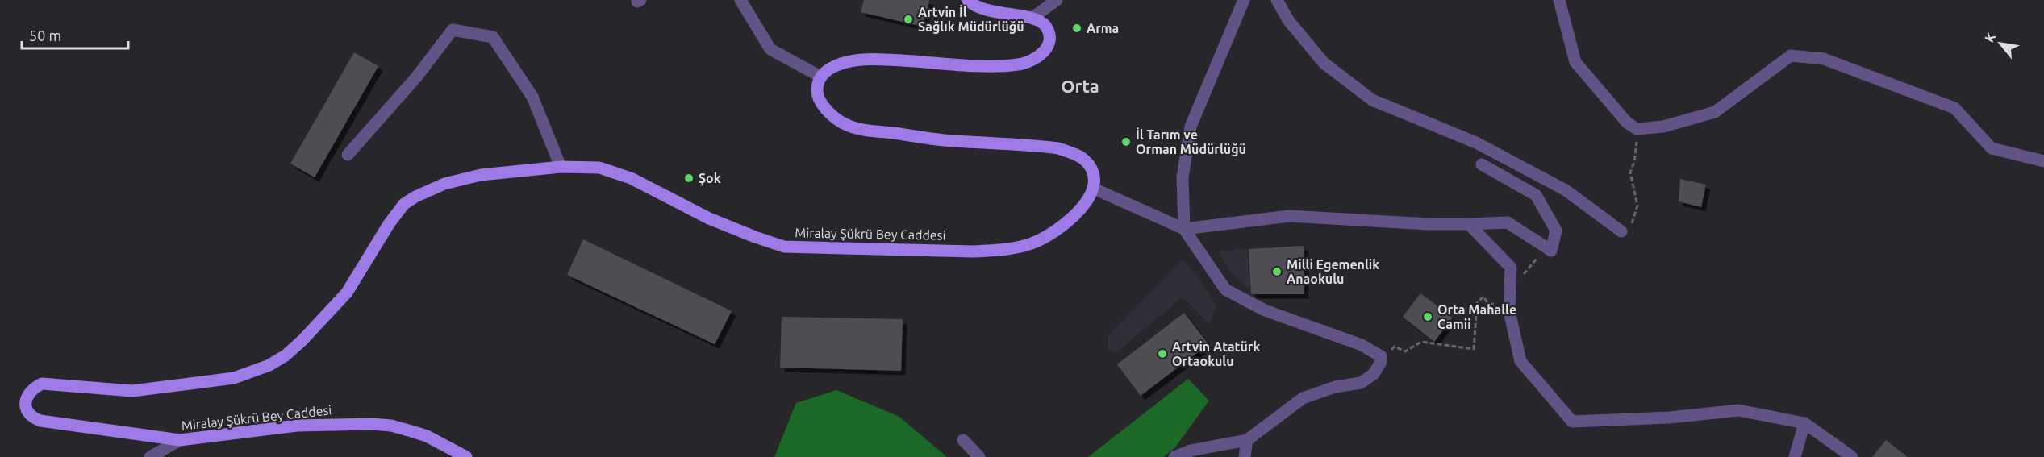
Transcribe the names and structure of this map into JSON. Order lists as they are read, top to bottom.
{
  "streets": {
    "main road": ["Miralay Şükrü Bey Caddesi"]
  },
  "districts": ["Orta"],
  "places": [
    "Artvin İl Sağlık Müdürlüğü",
    "Arma",
    "İl Tarım ve Orman Müdürlüğü",
    "Şok",
    "Milli Egemenlik Anaokulu",
    "Orta Mahalle Camii",
    "Artvin Atatürk Ortaokulu"
  ],
  "scale_bar": "50 m",
  "north": "top left"
}
